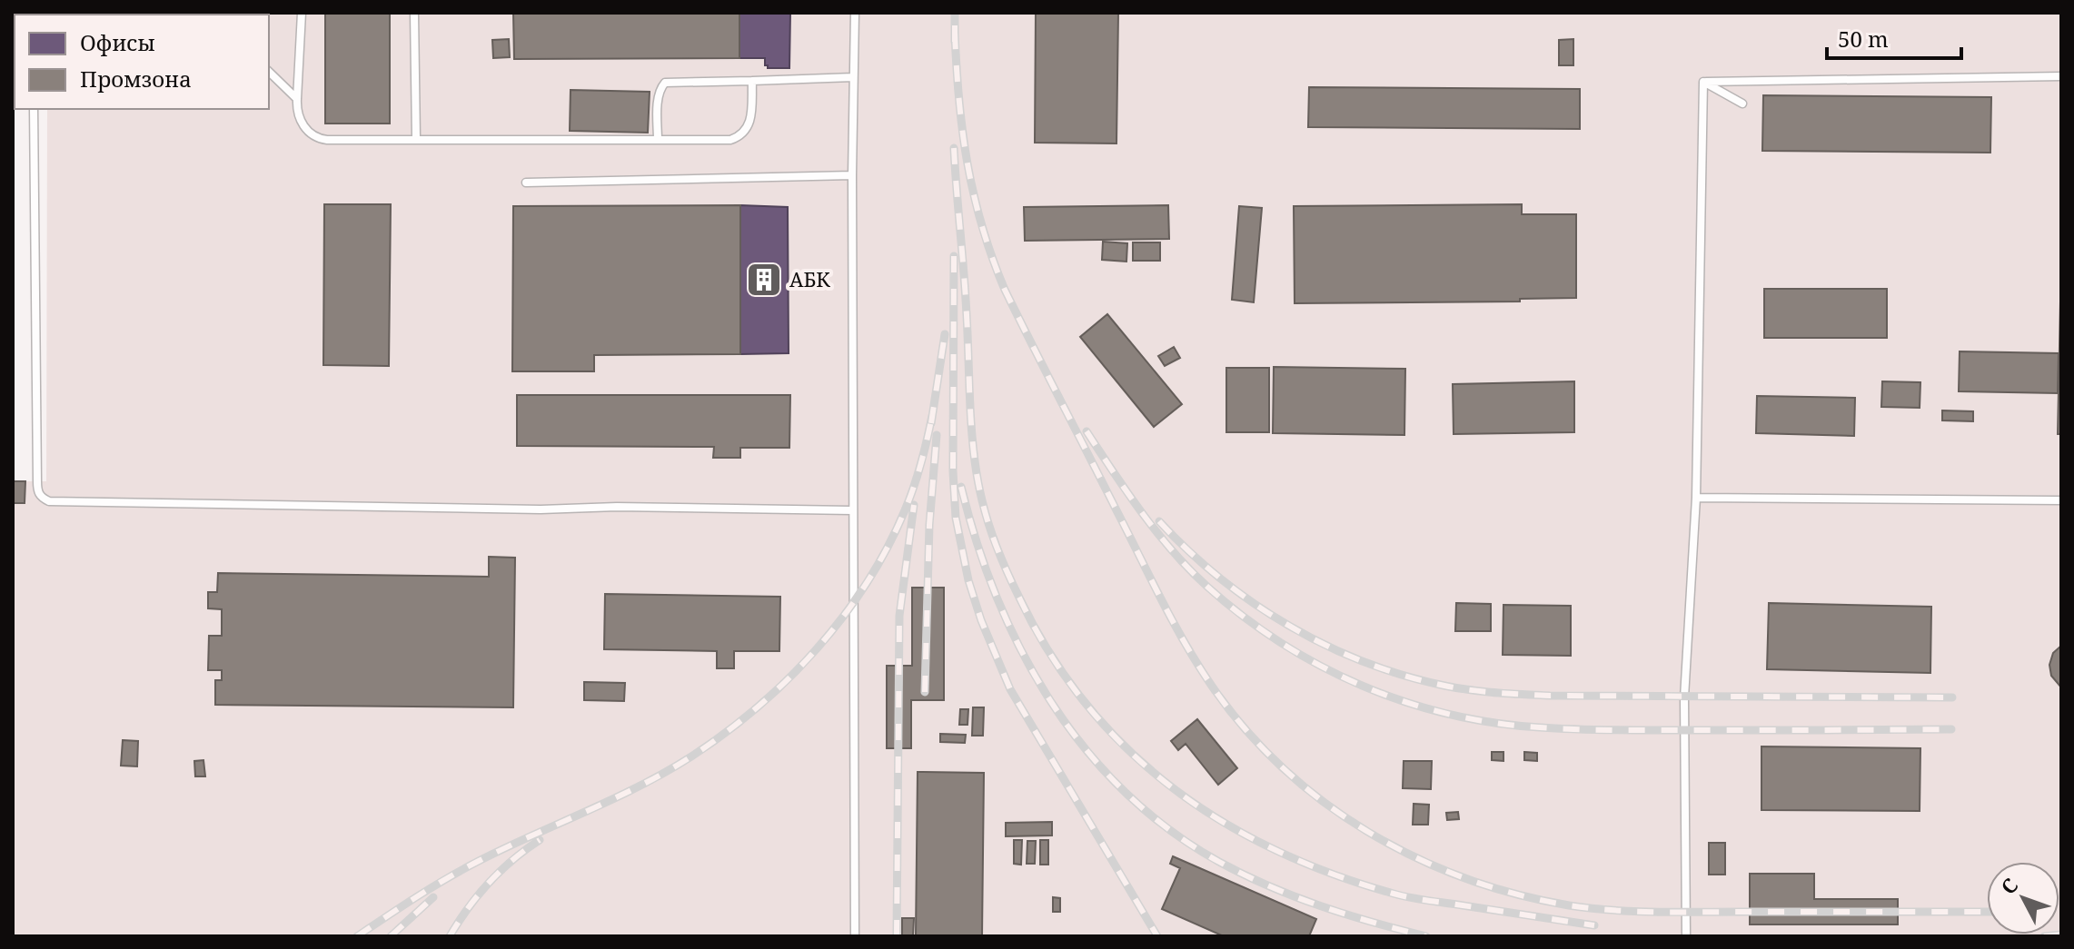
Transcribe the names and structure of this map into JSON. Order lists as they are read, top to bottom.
{
  "places": {
    "building": ["АБК"]
  },
  "legend": ["Офисы", "Промзона"],
  "scale_bar": "50 m",
  "north": "top left"
}
